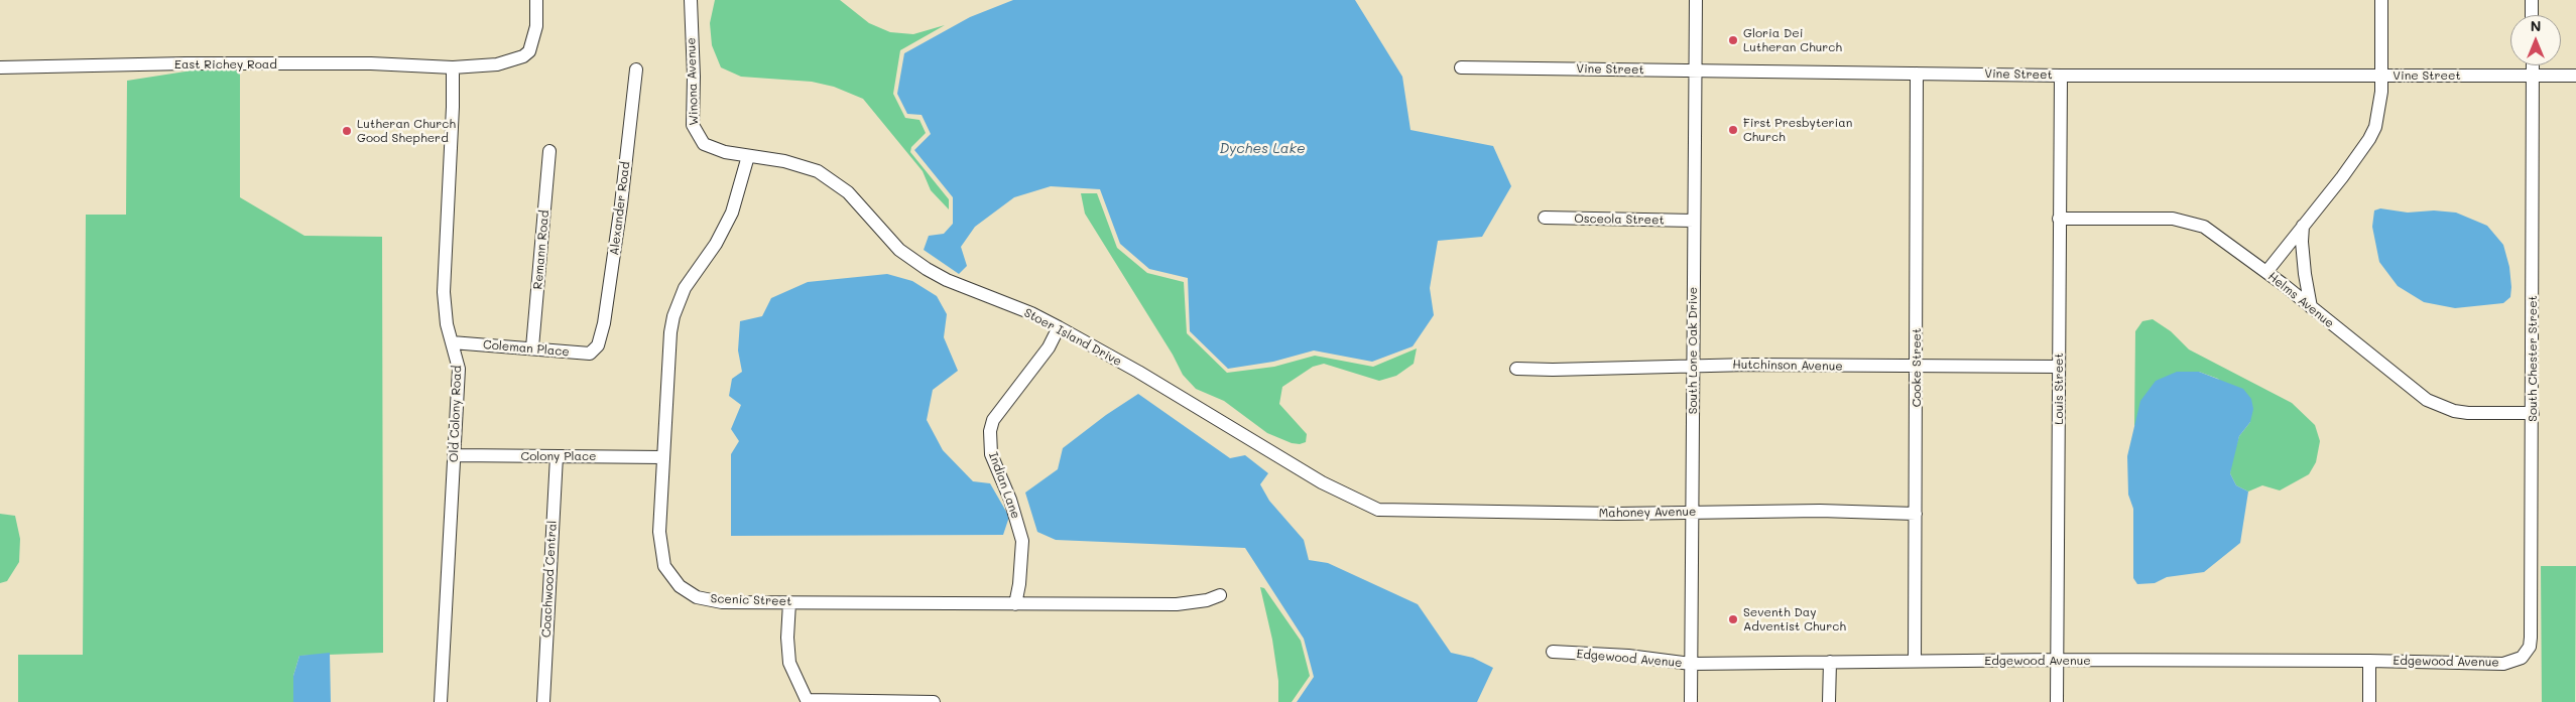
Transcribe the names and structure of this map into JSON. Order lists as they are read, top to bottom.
{
  "streets": {
    "street": [
      "East Richey Road",
      "Vine Street",
      "Winona Avenue",
      "Alexander Road",
      "Osceola Street",
      "Remann Road",
      "Helms Avenue",
      "Stoer Island Drive",
      "Coleman Place",
      "South Lone Oak Drive",
      "South Chester Street",
      "Hutchinson Avenue",
      "Cooke Street",
      "Louis Street",
      "Old Colony Road",
      "Colony Place",
      "Indian Lane",
      "Mahoney Avenue",
      "Coachwood Central",
      "Scenic Street",
      "Edgewood Avenue"
    ]
  },
  "crossings": [
    ["East Richey Road", "Old Colony Road"],
    ["Vine Street", "South Lone Oak Drive"],
    ["Vine Street", "South Chester Street"],
    ["Vine Street", "Cooke Street"],
    ["Vine Street", "Louis Street"],
    ["Winona Avenue", "Stoer Island Drive"],
    ["Winona Avenue", "Scenic Street"],
    ["Alexander Road", "Coleman Place"],
    ["Osceola Street", "South Lone Oak Drive"],
    ["Remann Road", "Coleman Place"],
    ["Helms Avenue", "South Chester Street"],
    ["Helms Avenue", "Louis Street"],
    ["Stoer Island Drive", "Indian Lane"],
    ["Stoer Island Drive", "Mahoney Avenue"],
    ["Stoer Island Drive", "Scenic Street"],
    ["Coleman Place", "Old Colony Road"],
    ["South Lone Oak Drive", "Hutchinson Avenue"],
    ["South Lone Oak Drive", "Mahoney Avenue"],
    ["South Lone Oak Drive", "Edgewood Avenue"],
    ["South Chester Street", "Edgewood Avenue"],
    ["Hutchinson Avenue", "Cooke Street"],
    ["Hutchinson Avenue", "Louis Street"],
    ["Cooke Street", "Mahoney Avenue"],
    ["Cooke Street", "Edgewood Avenue"],
    ["Louis Street", "Edgewood Avenue"],
    ["Old Colony Road", "Colony Place"],
    ["Colony Place", "Coachwood Central"],
    ["Colony Place", "Scenic Street"],
    ["Indian Lane", "Scenic Street"]
  ],
  "water": ["Dyches Lake"],
  "places": [
    "Gloria Dei Lutheran Church",
    "First Presbyterian Church",
    "Lutheran Church Good Shepherd",
    "Seventh Day Adventist Church"
  ],
  "north": "top"
}
